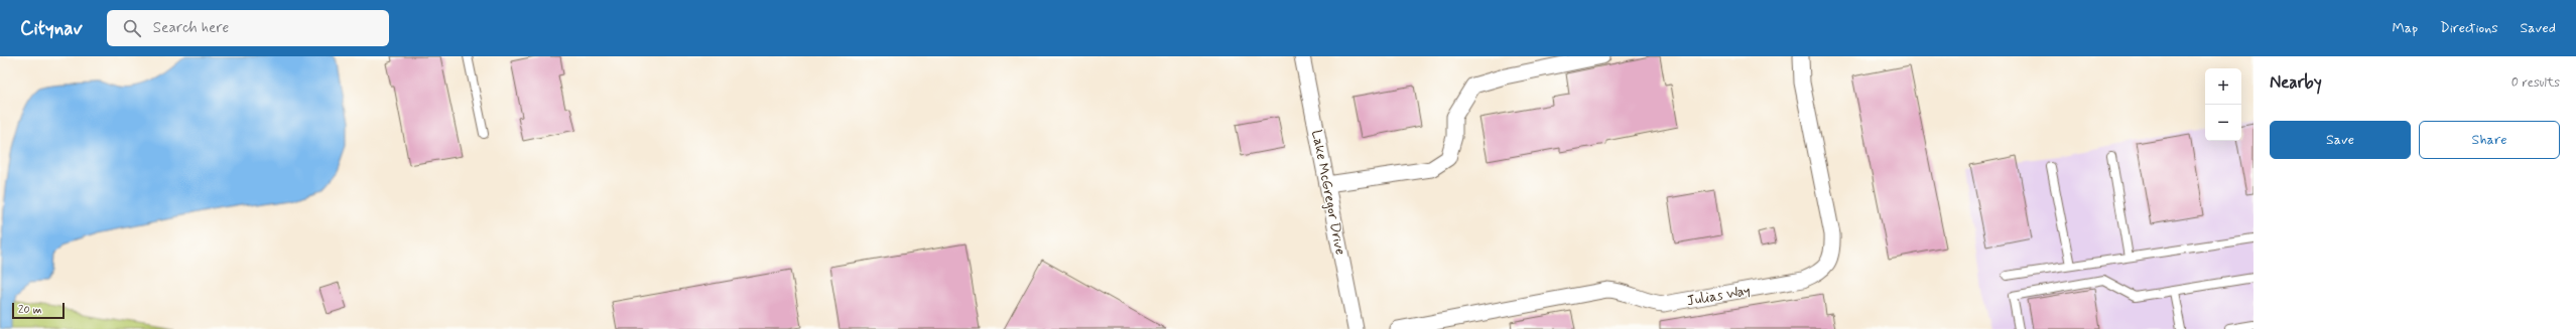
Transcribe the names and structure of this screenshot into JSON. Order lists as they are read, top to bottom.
{
  "streets": {
    "street": ["Lake McGregor Drive", "Julias Way"]
  },
  "scale_bar": "20 m",
  "page": {
    "header": "Citynav",
    "search": "Search here",
    "nav": ["Map", "Directions", "Saved"],
    "heading": ["Nearby", "0 results"],
    "map_buttons": ["+", "−"],
    "buttons": ["Save", "Share"],
    "scale": "20 m"
  }
}
